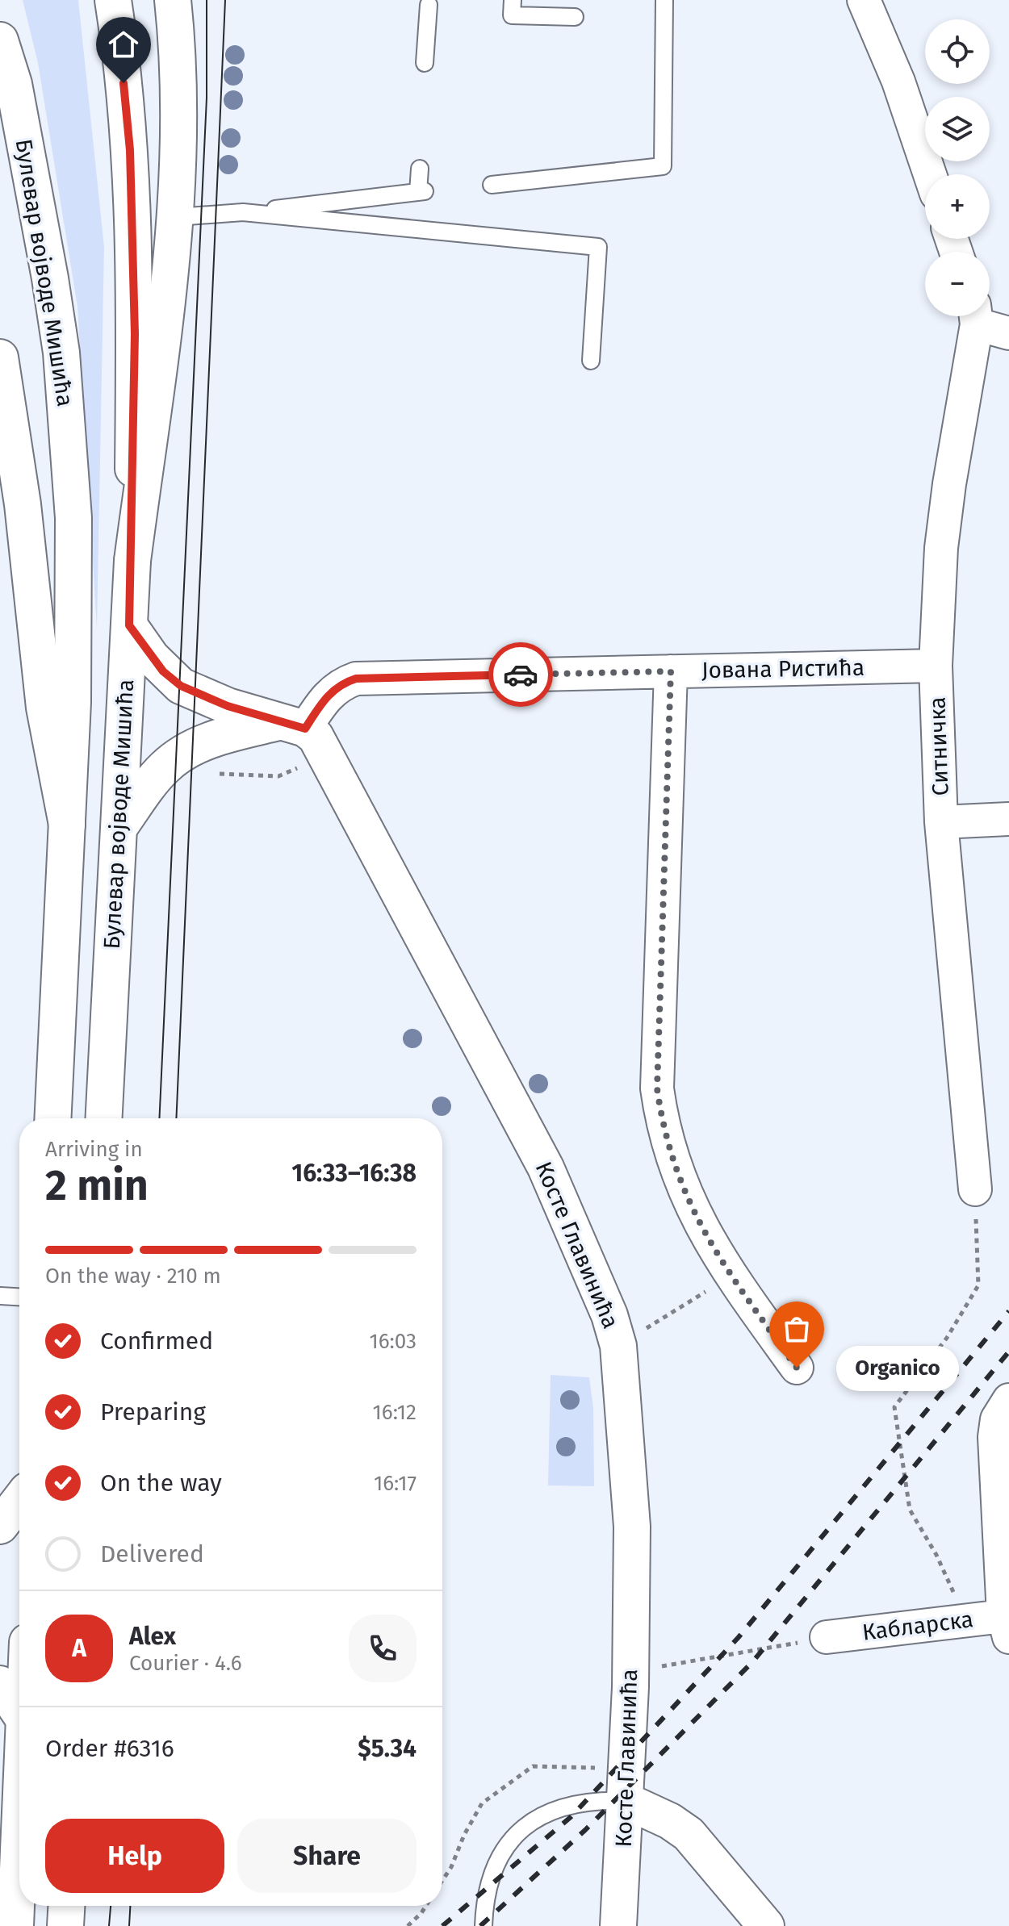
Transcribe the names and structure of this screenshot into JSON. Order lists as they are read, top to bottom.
{
  "streets": {
    "main road": ["Булевар војводе Мишића", "Косте Главинића"],
    "street": ["Јована Ристића", "Ситничка", "Кабларска"]
  },
  "crossings": [
    ["Булевар војводе Мишића", "Косте Главинића"],
    ["Јована Ристића", "Ситничка"],
    ["Јована Ристића", "Косте Главинића"]
  ],
  "places": ["Organico"],
  "page": {
    "map_buttons": ["+", "−"],
    "heading": ["2 min", "Arriving in", "16:33–16:38"],
    "panel": [
      "Alex",
      "Courier · 4.6",
      "Order #6316",
      "$5.34"
    ],
    "bar": "On the way · 210 m",
    "list": [
      ["Confirmed", "16:03"],
      ["Preparing", "16:12"],
      ["On the way", "16:17"],
      "Delivered"
    ],
    "bubble": "Organico",
    "round": "A",
    "buttons": ["Help", "Share"]
  }
}
